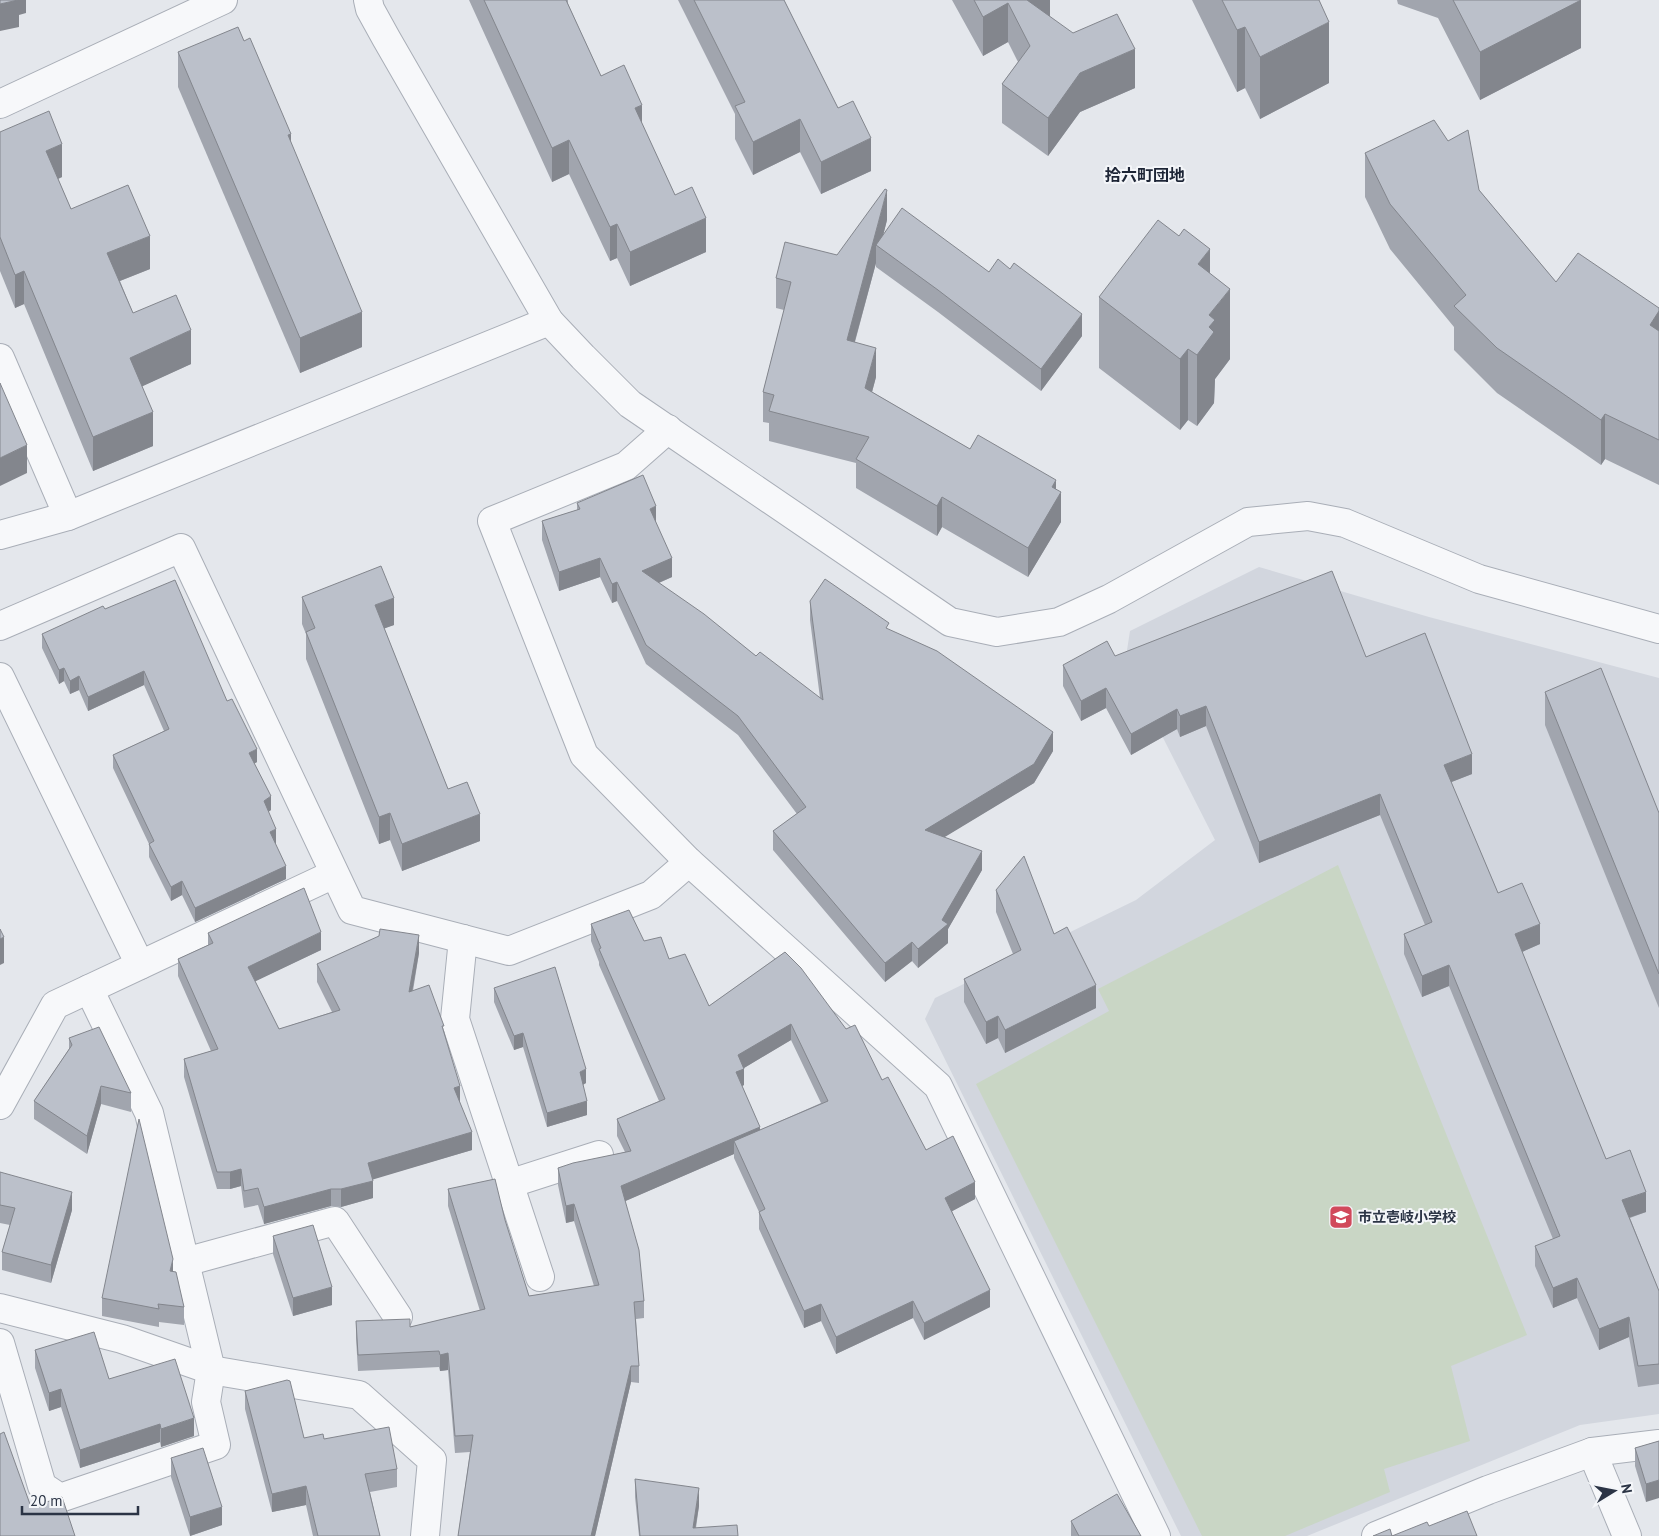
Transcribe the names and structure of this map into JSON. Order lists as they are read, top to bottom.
{
  "districts": ["拾六町団地"],
  "places": {
    "school or university": ["市立壱岐小学校"]
  },
  "scale_bar": "20 m",
  "north": "right"
}
